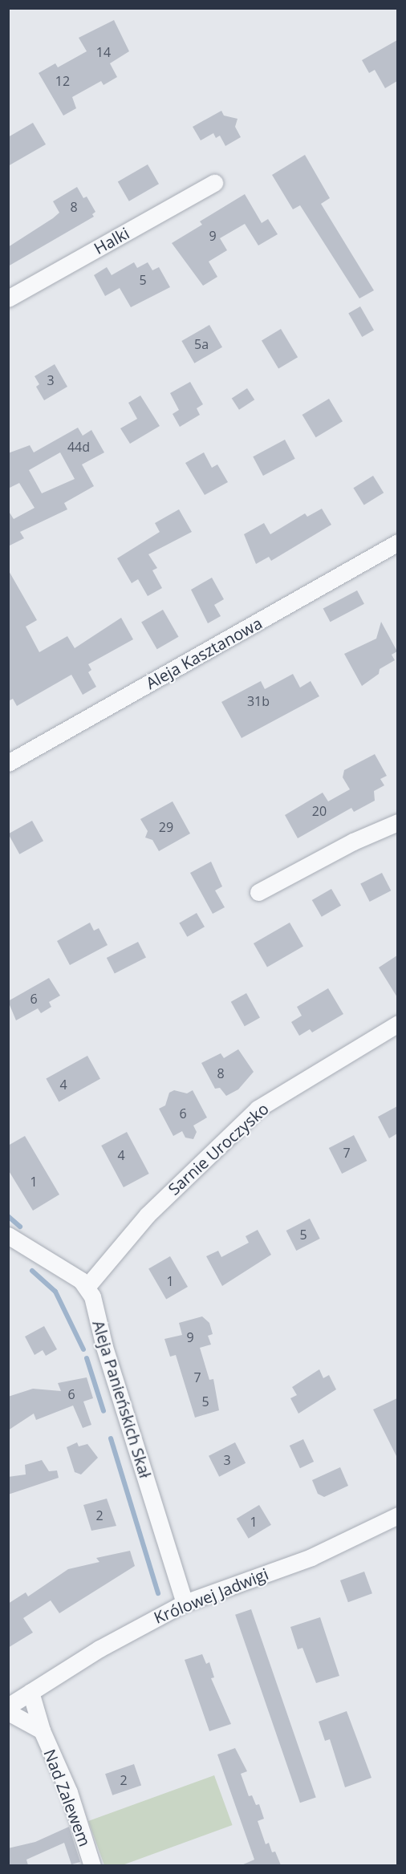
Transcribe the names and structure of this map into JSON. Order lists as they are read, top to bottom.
{
  "streets": {
    "street": [
      "Halki",
      "Aleja Kasztanowa",
      "Sarnie Uroczysko",
      "Aleja Panieńskich Skał",
      "Królowej Jadwigi",
      "Nad Zalewem"
    ]
  },
  "crossings": [
    ["Sarnie Uroczysko", "Aleja Panieńskich Skał"],
    ["Aleja Panieńskich Skał", "Królowej Jadwigi"],
    ["Królowej Jadwigi", "Nad Zalewem"]
  ],
  "house_numbers": [
    "14",
    "12",
    "8",
    "9",
    "5",
    "5a",
    "3",
    "44d",
    "31b",
    "20",
    "29",
    "6",
    "8",
    "4",
    "6",
    "7",
    "4",
    "1",
    "5",
    "1",
    "9",
    "7",
    "6",
    "5",
    "3",
    "2",
    "1",
    "2"
  ]
}
